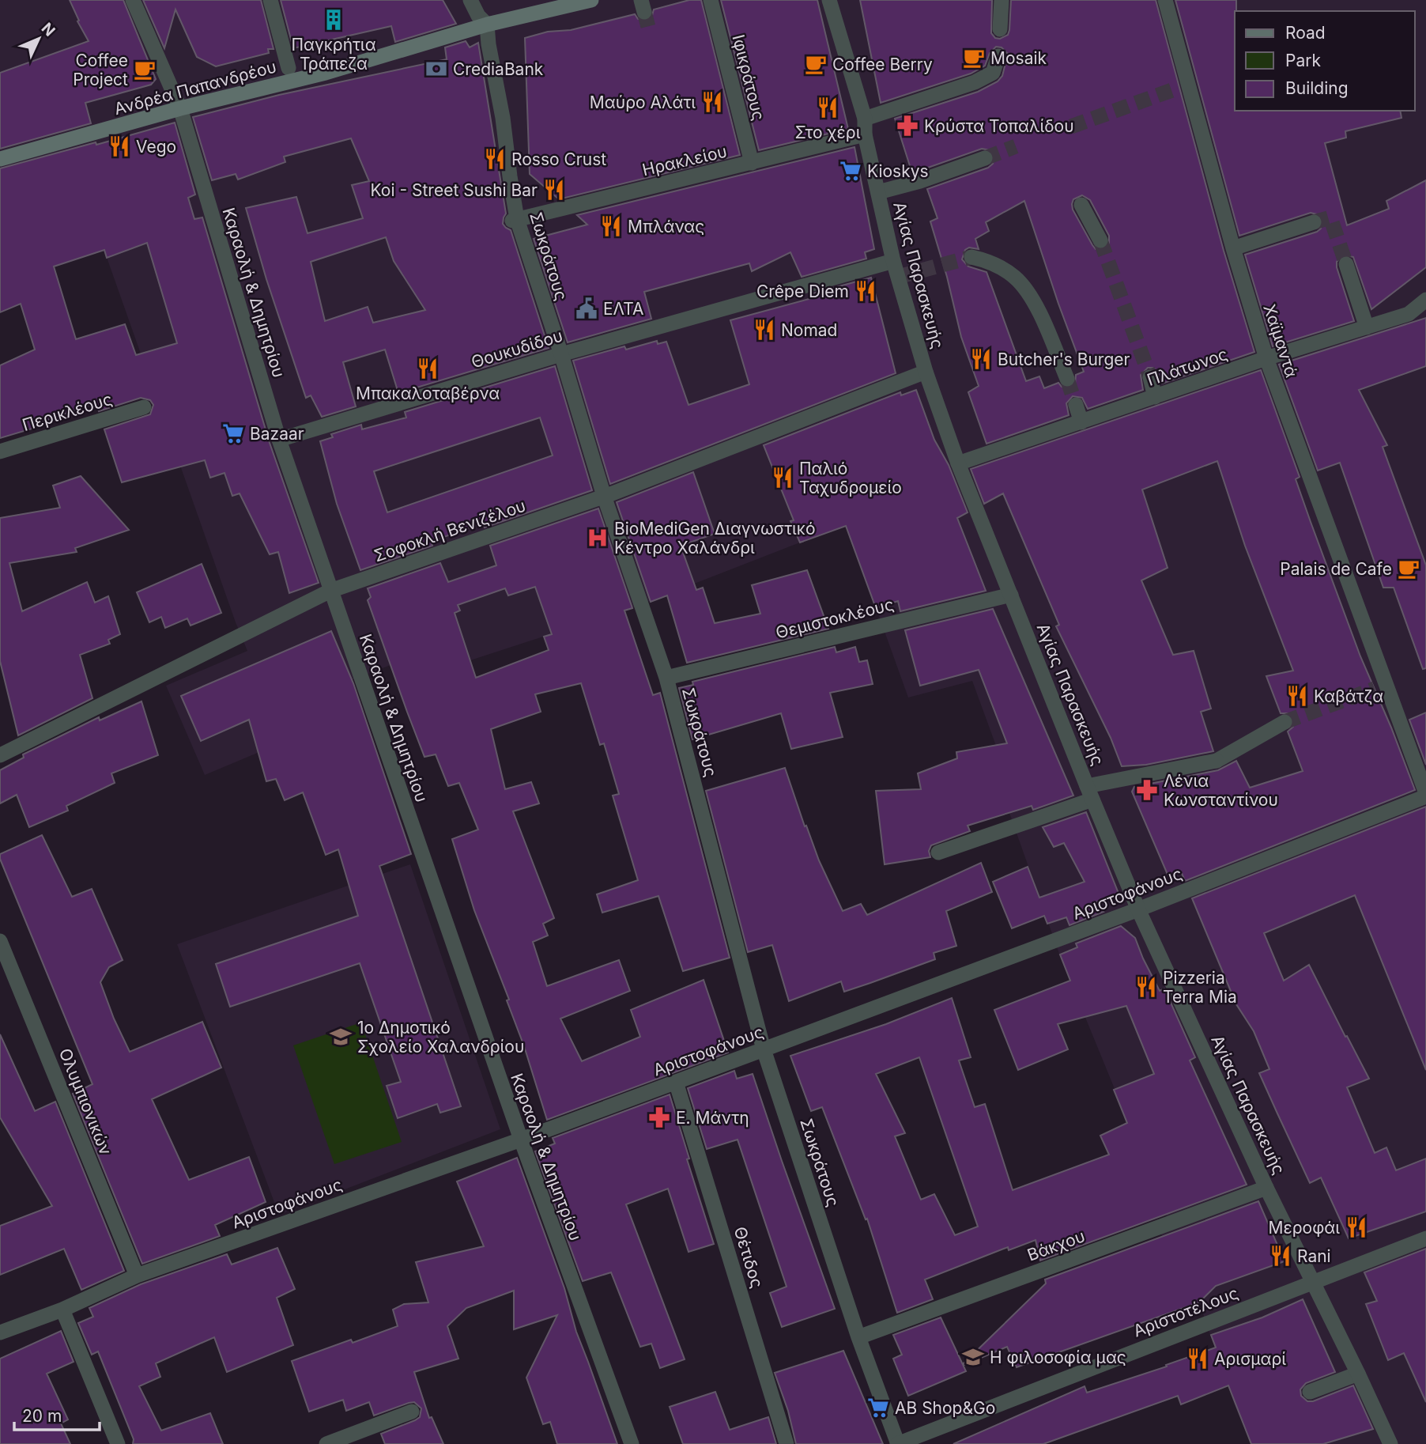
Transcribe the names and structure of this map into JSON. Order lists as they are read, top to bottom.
{
  "streets": {
    "main road": ["Ανδρέα Παπανδρέου"],
    "street": [
      "Ιφικράτους",
      "Ηρακλείου",
      "Σωκράτους",
      "Αγίας Παρασκευής",
      "Καραολή & Δημητρίου",
      "Χαϊμαντά",
      "Θουκυδίδου",
      "Πλάτωνος",
      "Περικλέους",
      "Σοφοκλή Βενιζέλου",
      "Θεμιστοκλέους",
      "Αριστοφάνους",
      "Ολυμπιονικών",
      "Βάκχου",
      "Θέτιδος",
      "Αριστοτέλους"
    ]
  },
  "crossings": [
    ["Ιφικράτους", "Ηρακλείου"],
    ["Ανδρέα Παπανδρέου", "Σωκράτους"],
    ["Ανδρέα Παπανδρέου", "Καραολή & Δημητρίου"],
    ["Ηρακλείου", "Σωκράτους"],
    ["Ηρακλείου", "Αγίας Παρασκευής"],
    ["Σωκράτους", "Θουκυδίδου"],
    ["Σωκράτους", "Σοφοκλή Βενιζέλου"],
    ["Σωκράτους", "Θεμιστοκλέους"],
    ["Σωκράτους", "Αριστοφάνους"],
    ["Σωκράτους", "Βάκχου"],
    ["Σωκράτους", "Αριστοτέλους"],
    ["Αγίας Παρασκευής", "Θουκυδίδου"],
    ["Αγίας Παρασκευής", "Πλάτωνος"],
    ["Αγίας Παρασκευής", "Σοφοκλή Βενιζέλου"],
    ["Αγίας Παρασκευής", "Θεμιστοκλέους"],
    ["Αγίας Παρασκευής", "Αριστοφάνους"],
    ["Αγίας Παρασκευής", "Βάκχου"],
    ["Αγίας Παρασκευής", "Αριστοτέλους"],
    ["Καραολή & Δημητρίου", "Θουκυδίδου"],
    ["Καραολή & Δημητρίου", "Σοφοκλή Βενιζέλου"],
    ["Καραολή & Δημητρίου", "Αριστοφάνους"],
    ["Χαϊμαντά", "Πλάτωνος"],
    ["Χαϊμαντά", "Αριστοφάνους"],
    ["Αριστοφάνους", "Ολυμπιονικών"],
    ["Αριστοφάνους", "Θέτιδος"]
  ],
  "places": {
    "building": ["Παγκρήτια Τράπεζα"],
    "cafe": [
      "Mosaik",
      "Coffee Berry",
      "Coffee Project",
      "Palais de Cafe"
    ],
    "bank": ["CrediaBank"],
    "restaurant": [
      "Μαύρο Αλάτι",
      "Στο χέρι",
      "Vego",
      "Rosso Crust",
      "Koi - Street Sushi Bar",
      "Μπλάνας",
      "Crêpe Diem",
      "Nomad",
      "Butcher's Burger",
      "Μπακαλοταβέρνα",
      "Παλιό Ταχυδρομείο",
      "Καβάτζα",
      "Pizzeria Terra Mia",
      "Μεροφάι",
      "Rani",
      "Αρισμαρί"
    ],
    "pharmacy": ["Κρύστα Τοπαλίδου", "Λένια Κωνσταντίνου", "Ε. Μάντη"],
    "supermarket": ["Kioskys", "Bazaar", "ΑΒ Shop&Go"],
    "public building": ["ΕΛΤΑ"],
    "hospital": ["BioMediGen Διαγνωστικό Κέντρο Χαλάνδρι"],
    "school or university": ["1ο Δημοτικό Σχολείο Χαλανδρίου", "Η φιλοσοφία μας"]
  },
  "legend": ["Road", "Park", "Building"],
  "scale_bar": "20 m",
  "north": "top right"
}
